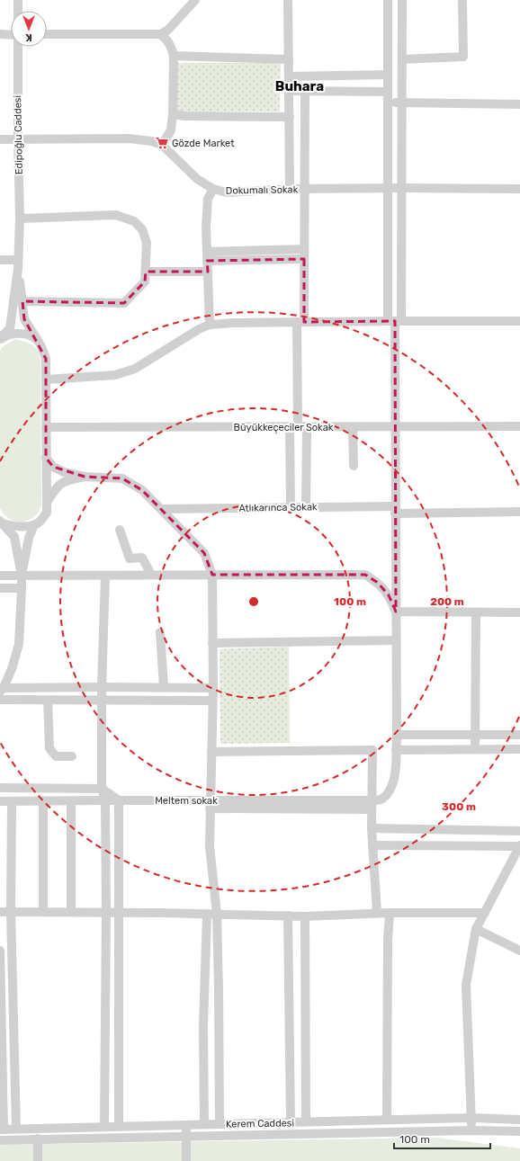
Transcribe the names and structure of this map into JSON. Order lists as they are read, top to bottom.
{
  "streets": {
    "street": [
      "Edipoğlu Caddesi",
      "Dokumalı Sokak",
      "Büyükkeçeciler Sokak",
      "Atlıkarınca Sokak",
      "Meltem sokak",
      "Kerem Caddesi"
    ]
  },
  "crossings": [
    ["Edipoğlu Caddesi", "Dokumalı Sokak"]
  ],
  "districts": ["Buhara"],
  "places": {
    "supermarket": ["Gözde Market"]
  },
  "scale_bar": "100 m",
  "north": "bottom",
  "rings": ["100 m", "200 m", "300 m"]
}
